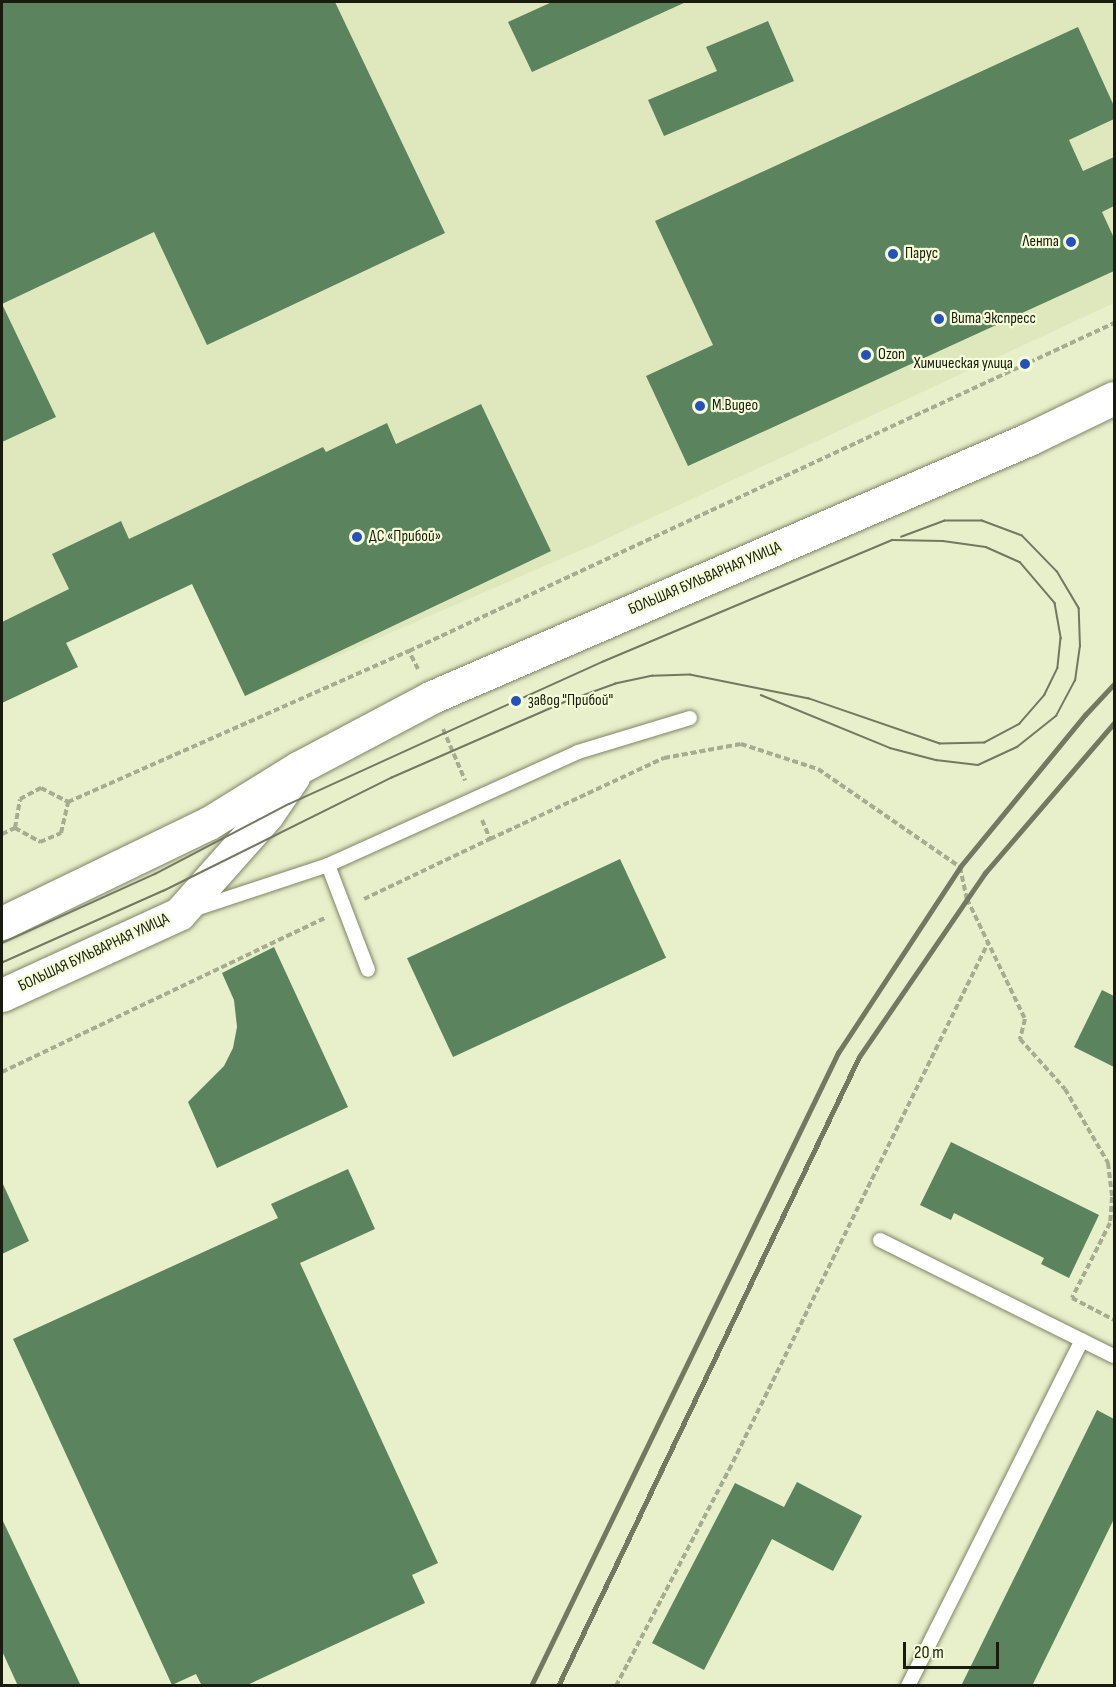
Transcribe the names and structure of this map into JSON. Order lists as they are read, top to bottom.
{
  "streets": {
    "main road": ["БОЛЬШАЯ БУЛЬВАРНАЯ УЛИЦА"]
  },
  "places": [
    "Лента",
    "Парус",
    "Вита Экспресс",
    "Ozon",
    "Химическая улица",
    "М.Видео",
    "ДC «Прибой»",
    "завод \"Прибой\""
  ],
  "scale_bar": "20 m"
}
